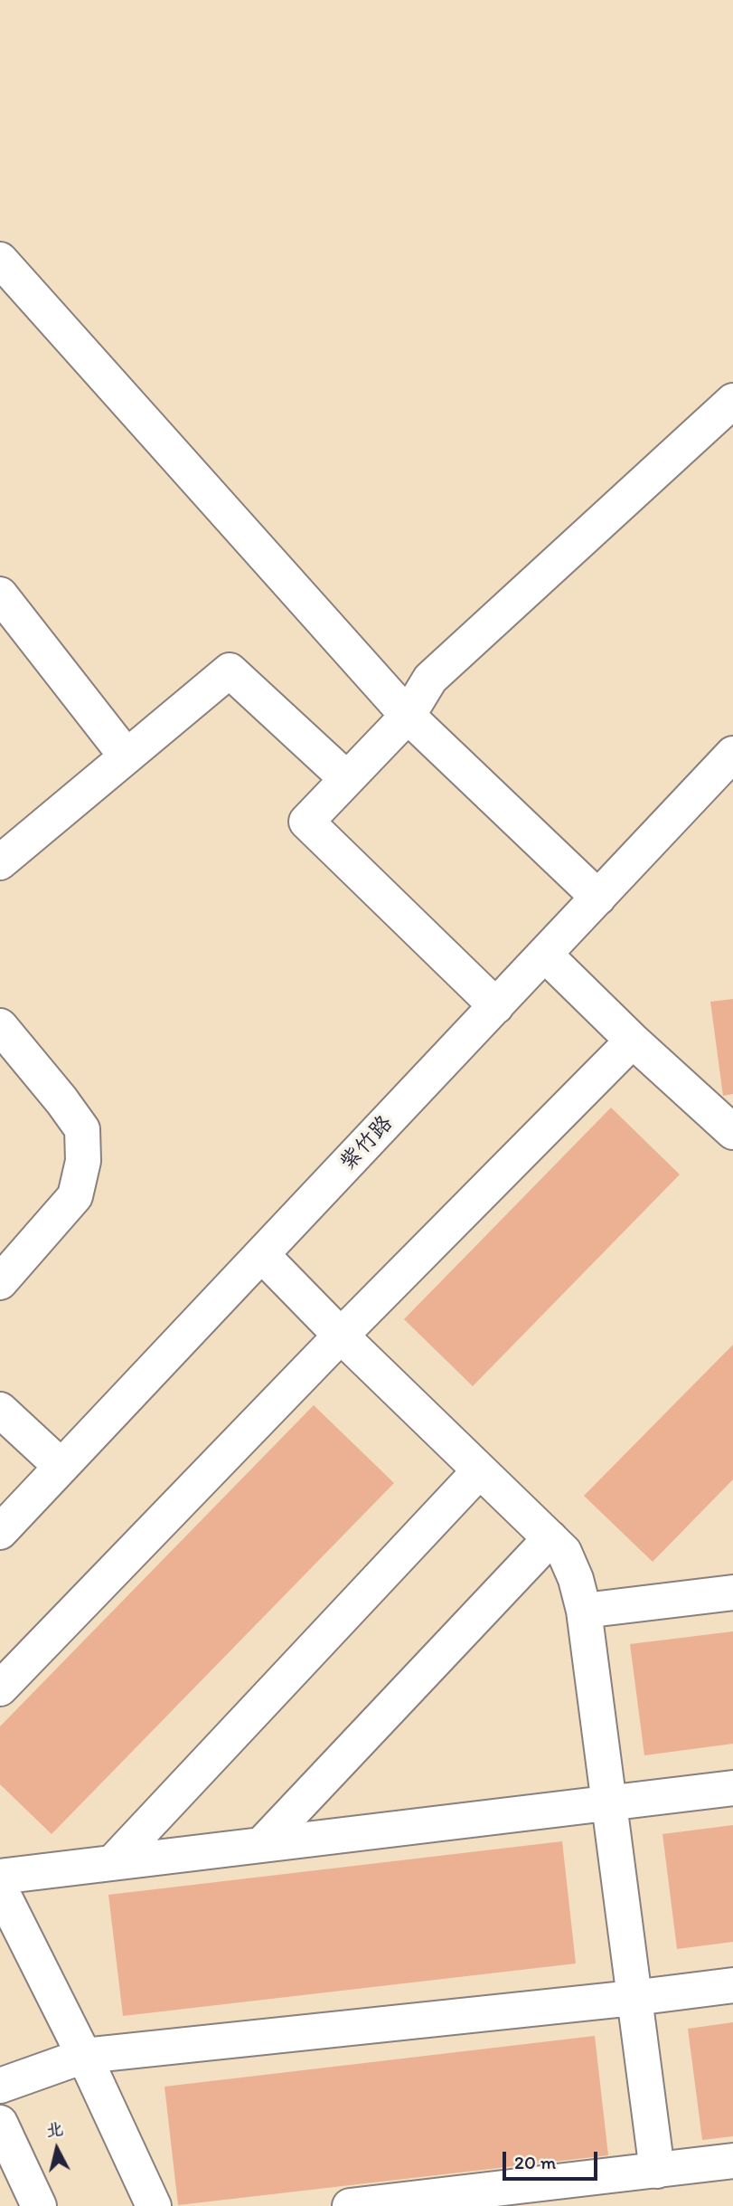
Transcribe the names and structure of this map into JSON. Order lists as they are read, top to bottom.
{
  "streets": {
    "street": ["紫竹路"]
  },
  "scale_bar": "20 m",
  "north": "top"
}
